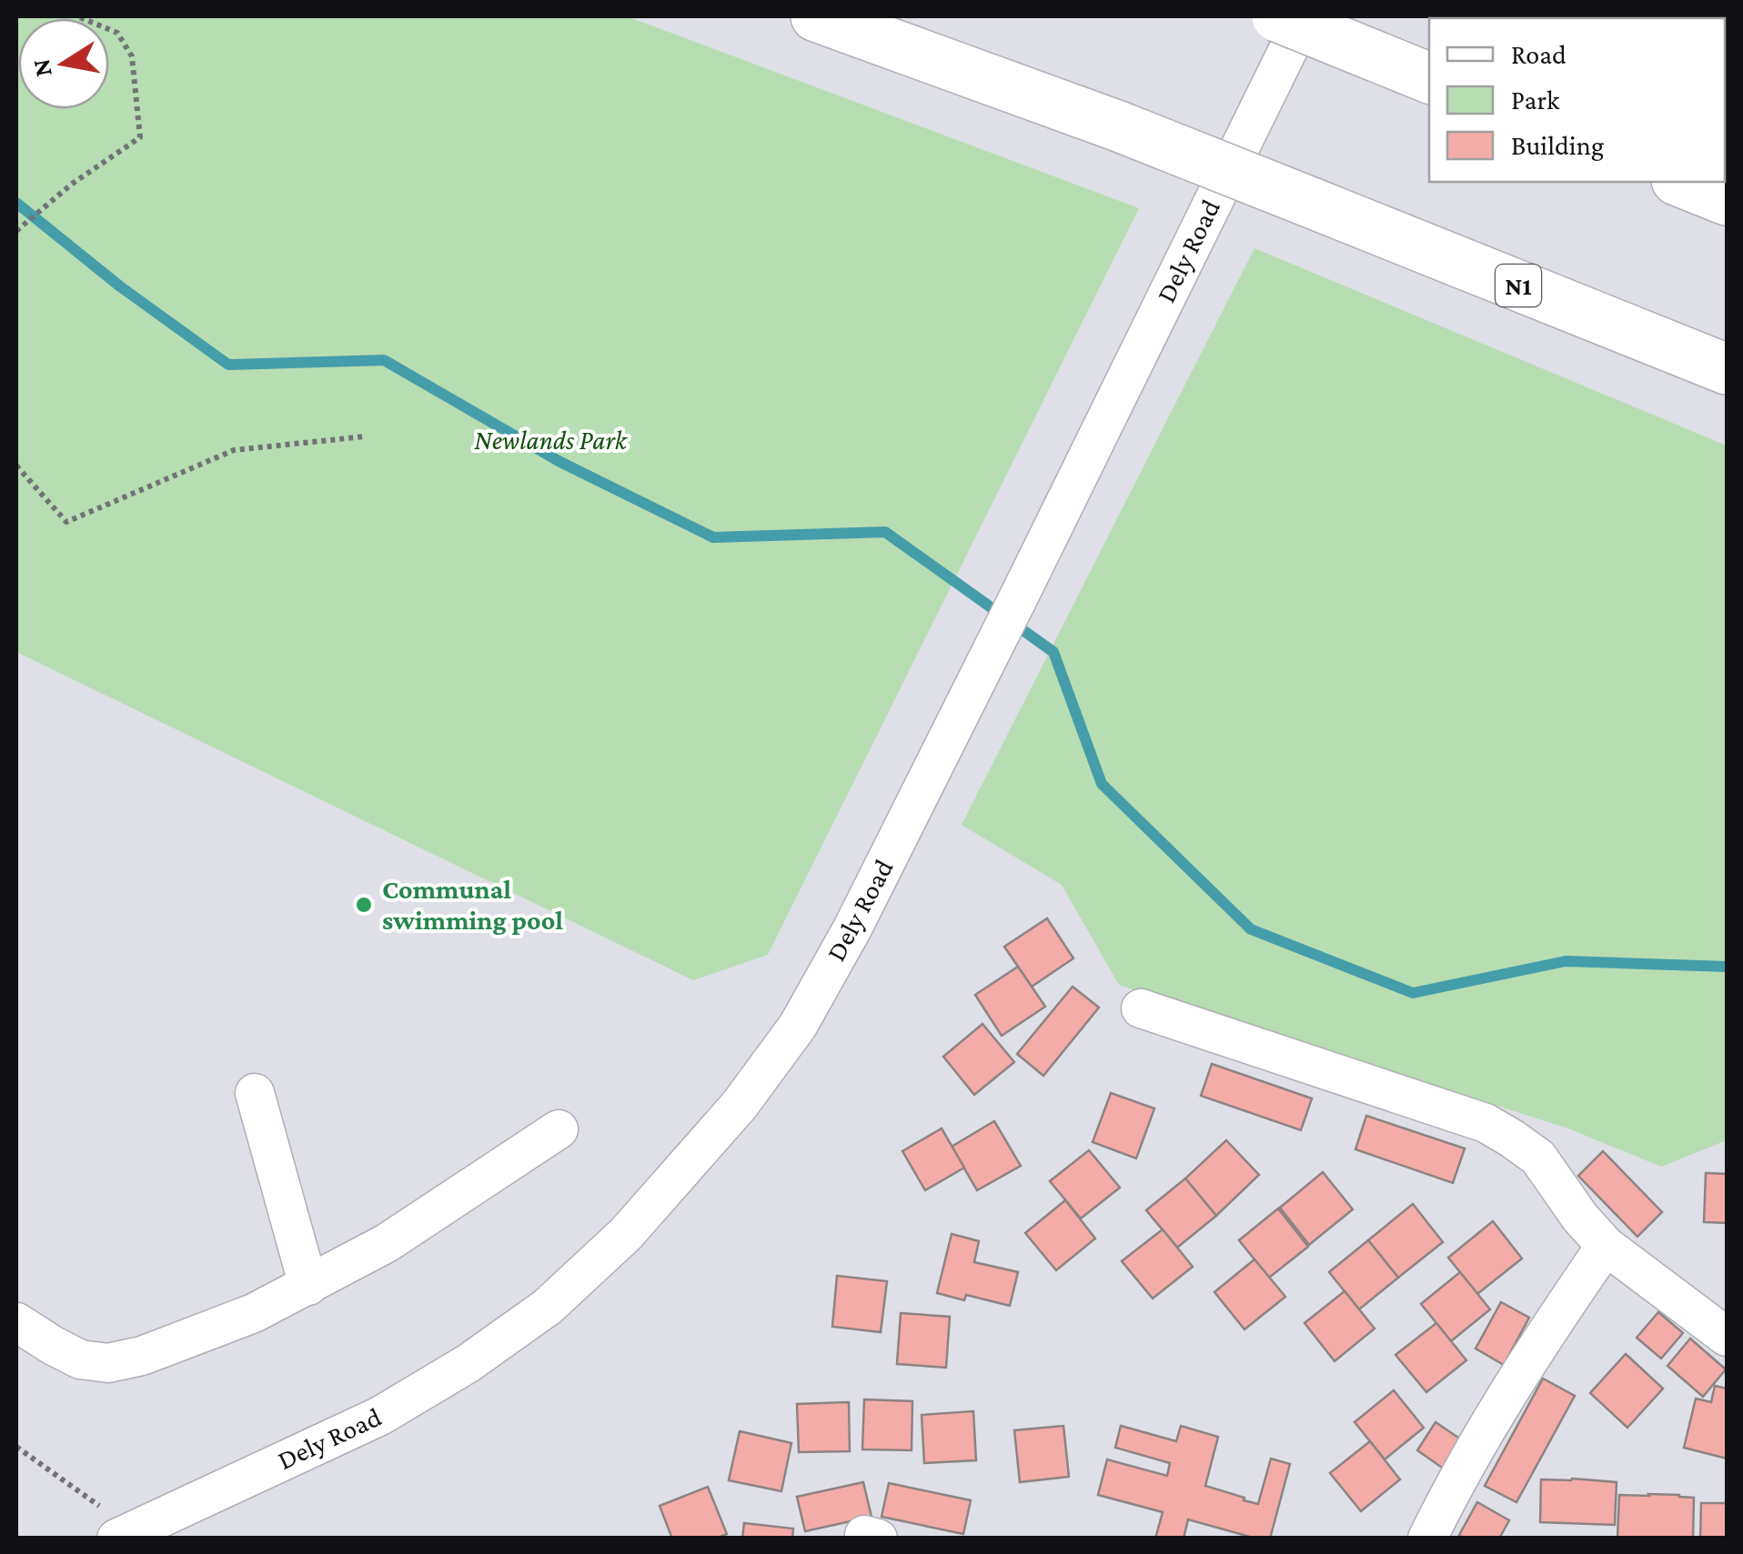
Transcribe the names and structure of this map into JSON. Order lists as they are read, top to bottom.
{
  "streets": {
    "highway": ["N1"],
    "street": ["Dely Road"]
  },
  "parks": ["Newlands Park"],
  "places": ["Communal swimming pool"],
  "legend": ["Road", "Park", "Building"],
  "north": "left"
}
